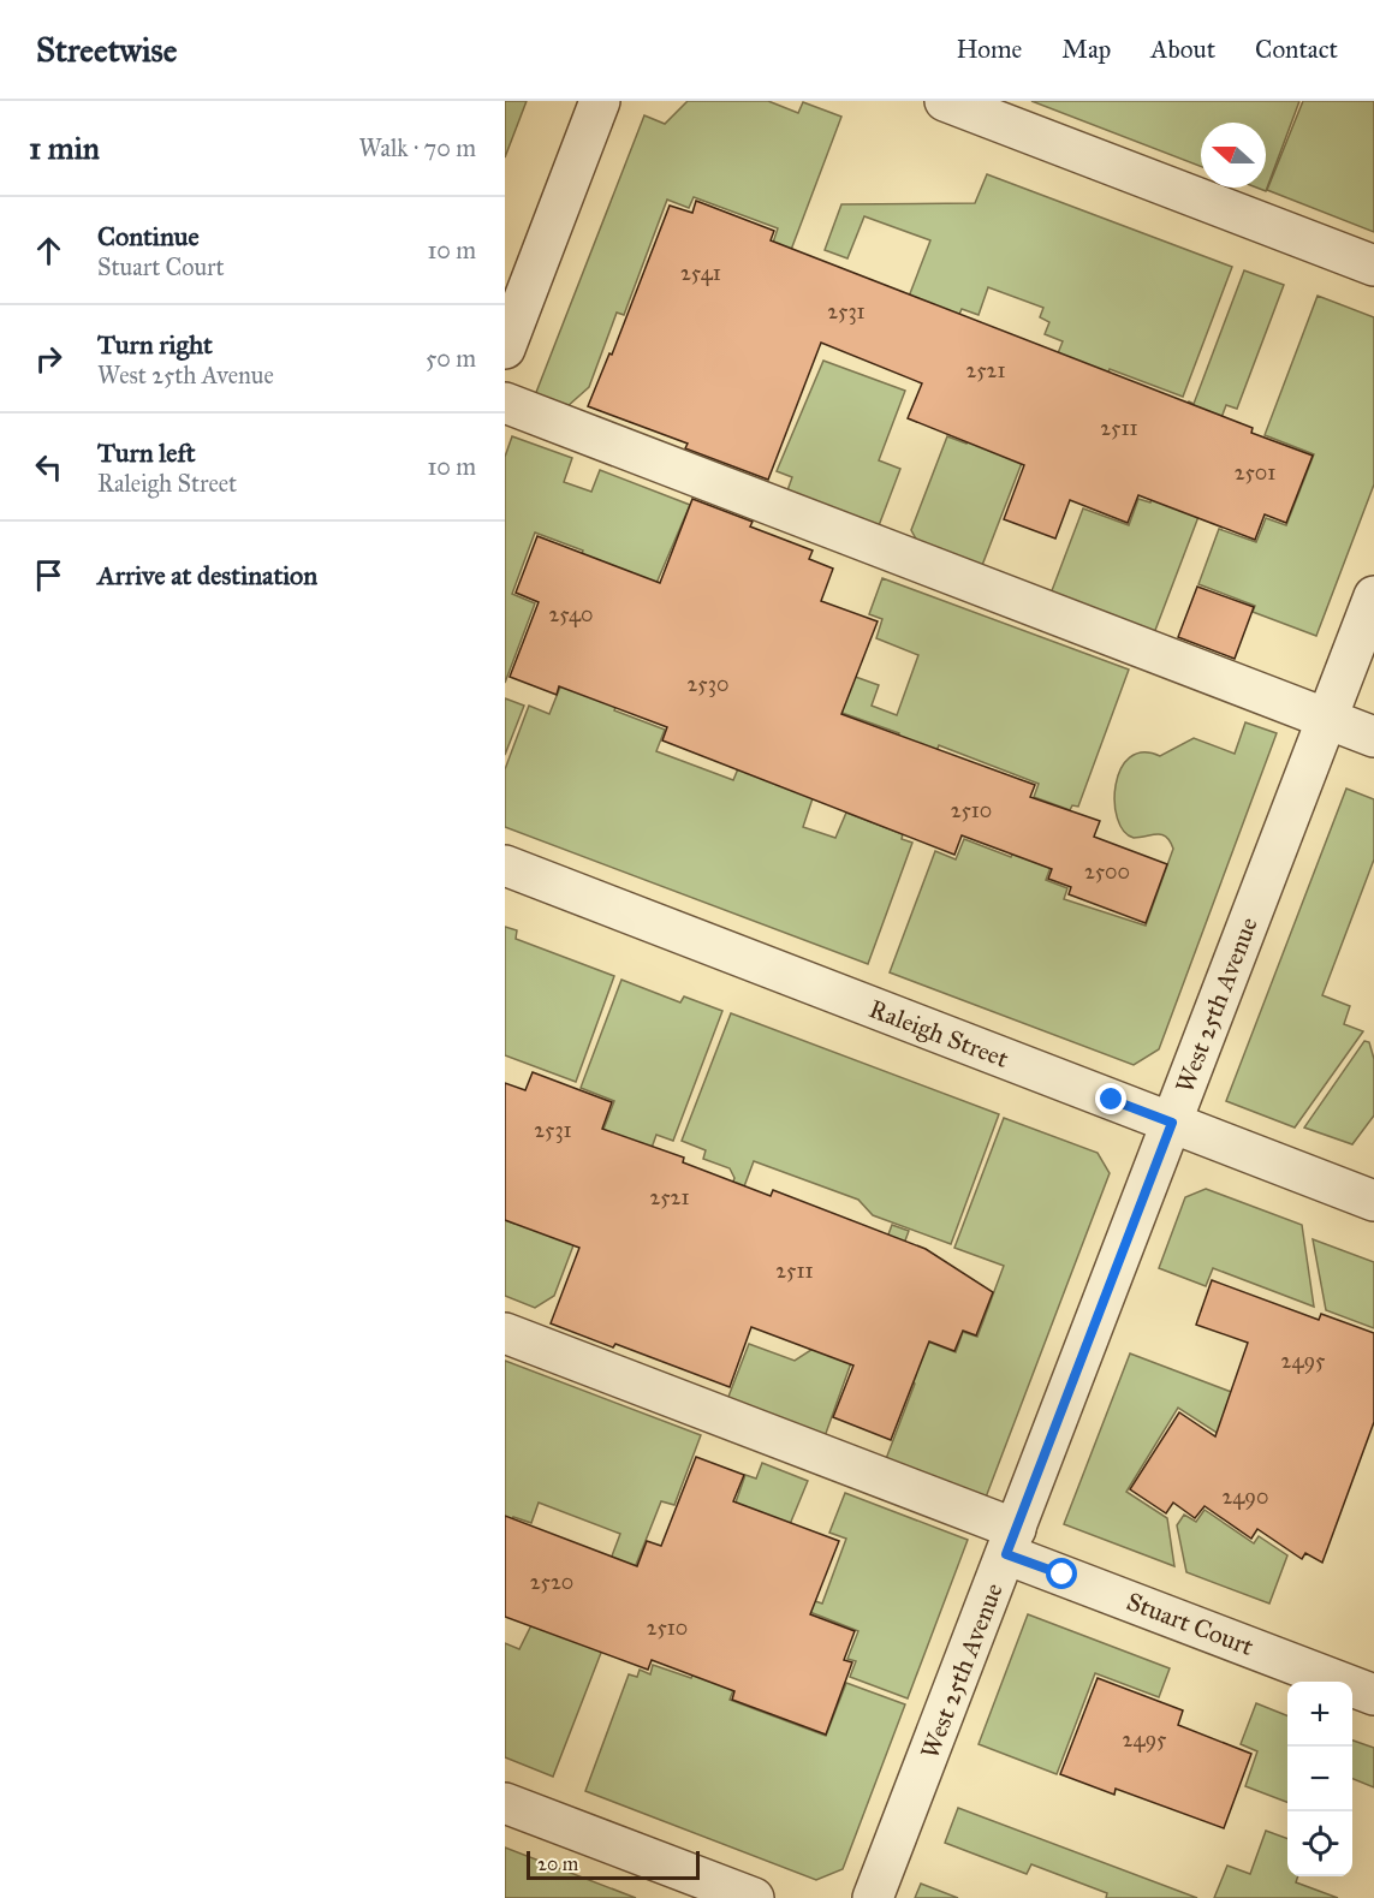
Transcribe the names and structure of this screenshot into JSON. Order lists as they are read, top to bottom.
{
  "streets": {
    "street": ["West 25th Avenue", "Raleigh Street", "Stuart Court"]
  },
  "crossings": [
    ["West 25th Avenue", "Raleigh Street"],
    ["West 25th Avenue", "Stuart Court"]
  ],
  "house_numbers": [
    "2541",
    "2531",
    "2521",
    "2511",
    "2501",
    "2540",
    "2530",
    "2510",
    "2500",
    "2531",
    "2521",
    "2511",
    "2495",
    "2490",
    "2520",
    "2510",
    "2495"
  ],
  "scale_bar": "20 m",
  "north": "left",
  "page": {
    "header": "Streetwise",
    "nav": [
      "Home",
      "Map",
      "About",
      "Contact"
    ],
    "heading": ["1 min", "Walk · 70 m"],
    "list": [
      ["Continue", "Stuart Court", "10 m"],
      ["Turn right", "West 25th Avenue", "50 m"],
      ["Turn left", "Raleigh Street", "10 m"],
      "Arrive at destination"
    ],
    "map_buttons": ["+", "−"],
    "scale": "20 m"
  }
}
